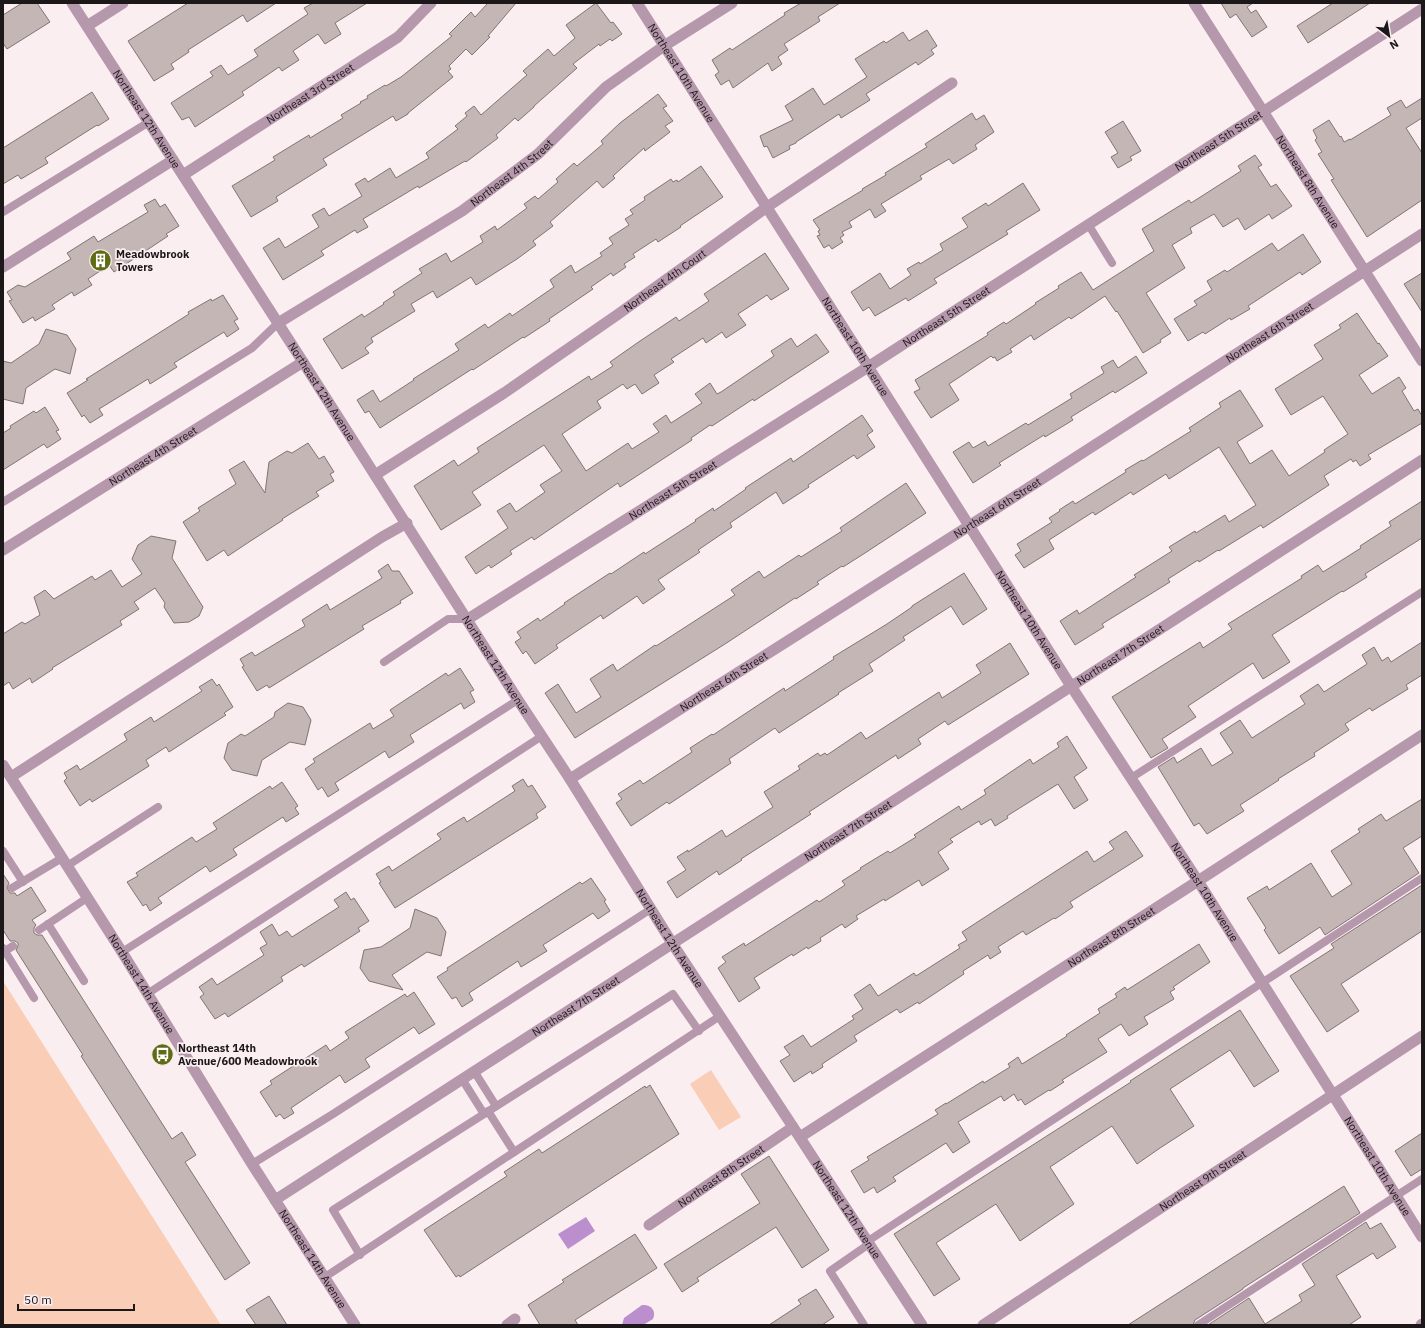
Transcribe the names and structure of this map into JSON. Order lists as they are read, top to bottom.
{
  "streets": {
    "street": [
      "Northeast 10th Avenue",
      "Northeast 3rd Street",
      "Northeast 12th Avenue",
      "Northeast 5th Street",
      "Northeast 4th Street",
      "Northeast 8th Avenue",
      "Northeast 4th Court",
      "Northeast 6th Street",
      "Northeast 7th Street",
      "Northeast 8th Street",
      "Northeast 14th Avenue",
      "Northeast 9th Street"
    ]
  },
  "crossings": [
    ["Northeast 10th Avenue", "Northeast 5th Street"],
    ["Northeast 10th Avenue", "Northeast 4th Street"],
    ["Northeast 10th Avenue", "Northeast 4th Court"],
    ["Northeast 10th Avenue", "Northeast 6th Street"],
    ["Northeast 10th Avenue", "Northeast 7th Street"],
    ["Northeast 10th Avenue", "Northeast 8th Street"],
    ["Northeast 10th Avenue", "Northeast 9th Street"],
    ["Northeast 3rd Street", "Northeast 12th Avenue"],
    ["Northeast 12th Avenue", "Northeast 5th Street"],
    ["Northeast 12th Avenue", "Northeast 4th Street"],
    ["Northeast 12th Avenue", "Northeast 4th Court"],
    ["Northeast 12th Avenue", "Northeast 6th Street"],
    ["Northeast 12th Avenue", "Northeast 7th Street"],
    ["Northeast 12th Avenue", "Northeast 8th Street"],
    ["Northeast 5th Street", "Northeast 8th Avenue"],
    ["Northeast 8th Avenue", "Northeast 6th Street"],
    ["Northeast 7th Street", "Northeast 14th Avenue"]
  ],
  "places": {
    "building": ["Meadowbrook Towers"],
    "bus stop": ["Northeast 14th Avenue/600 Meadowbrook"]
  },
  "scale_bar": "50 m",
  "north": "bottom right"
}
